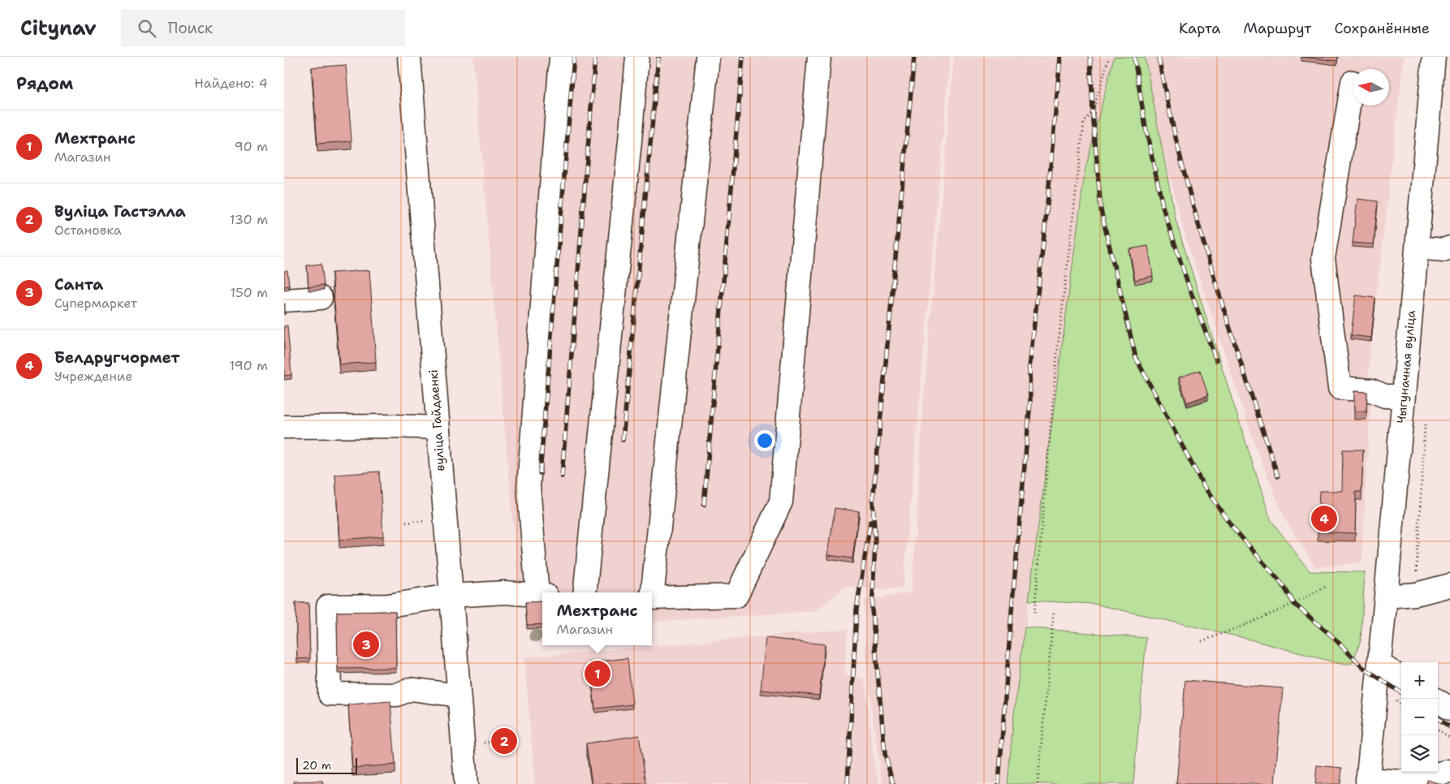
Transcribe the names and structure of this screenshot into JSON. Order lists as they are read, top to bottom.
{
  "streets": {
    "street": ["Чыгуначная вуліца", "вуліца Гайдаенкі"]
  },
  "scale_bar": "20 m",
  "north": "left",
  "page": {
    "header": "Citynav",
    "search": "Поиск",
    "nav": ["Карта", "Маршрут", "Сохранённые"],
    "heading": ["Рядом", "Найдено: 4"],
    "list": [
      {
        "mark": "1",
        "name": "Мехтранс",
        "note": "Магазин",
        "value": "90 m"
      },
      {
        "mark": "2",
        "name": "Вуліца Гастэлла",
        "note": "Остановка",
        "value": "130 m"
      },
      {
        "mark": "3",
        "name": "Санта",
        "note": "Супермаркет",
        "value": "150 m"
      },
      {
        "mark": "4",
        "name": "Белдругчормет",
        "note": "Учреждение",
        "value": "190 m"
      }
    ],
    "pins": [
      "4",
      "3",
      "1",
      "2"
    ],
    "popup": ["Мехтранс", "Магазин"],
    "map_buttons": ["+", "−"],
    "scale": "20 m"
  }
}
